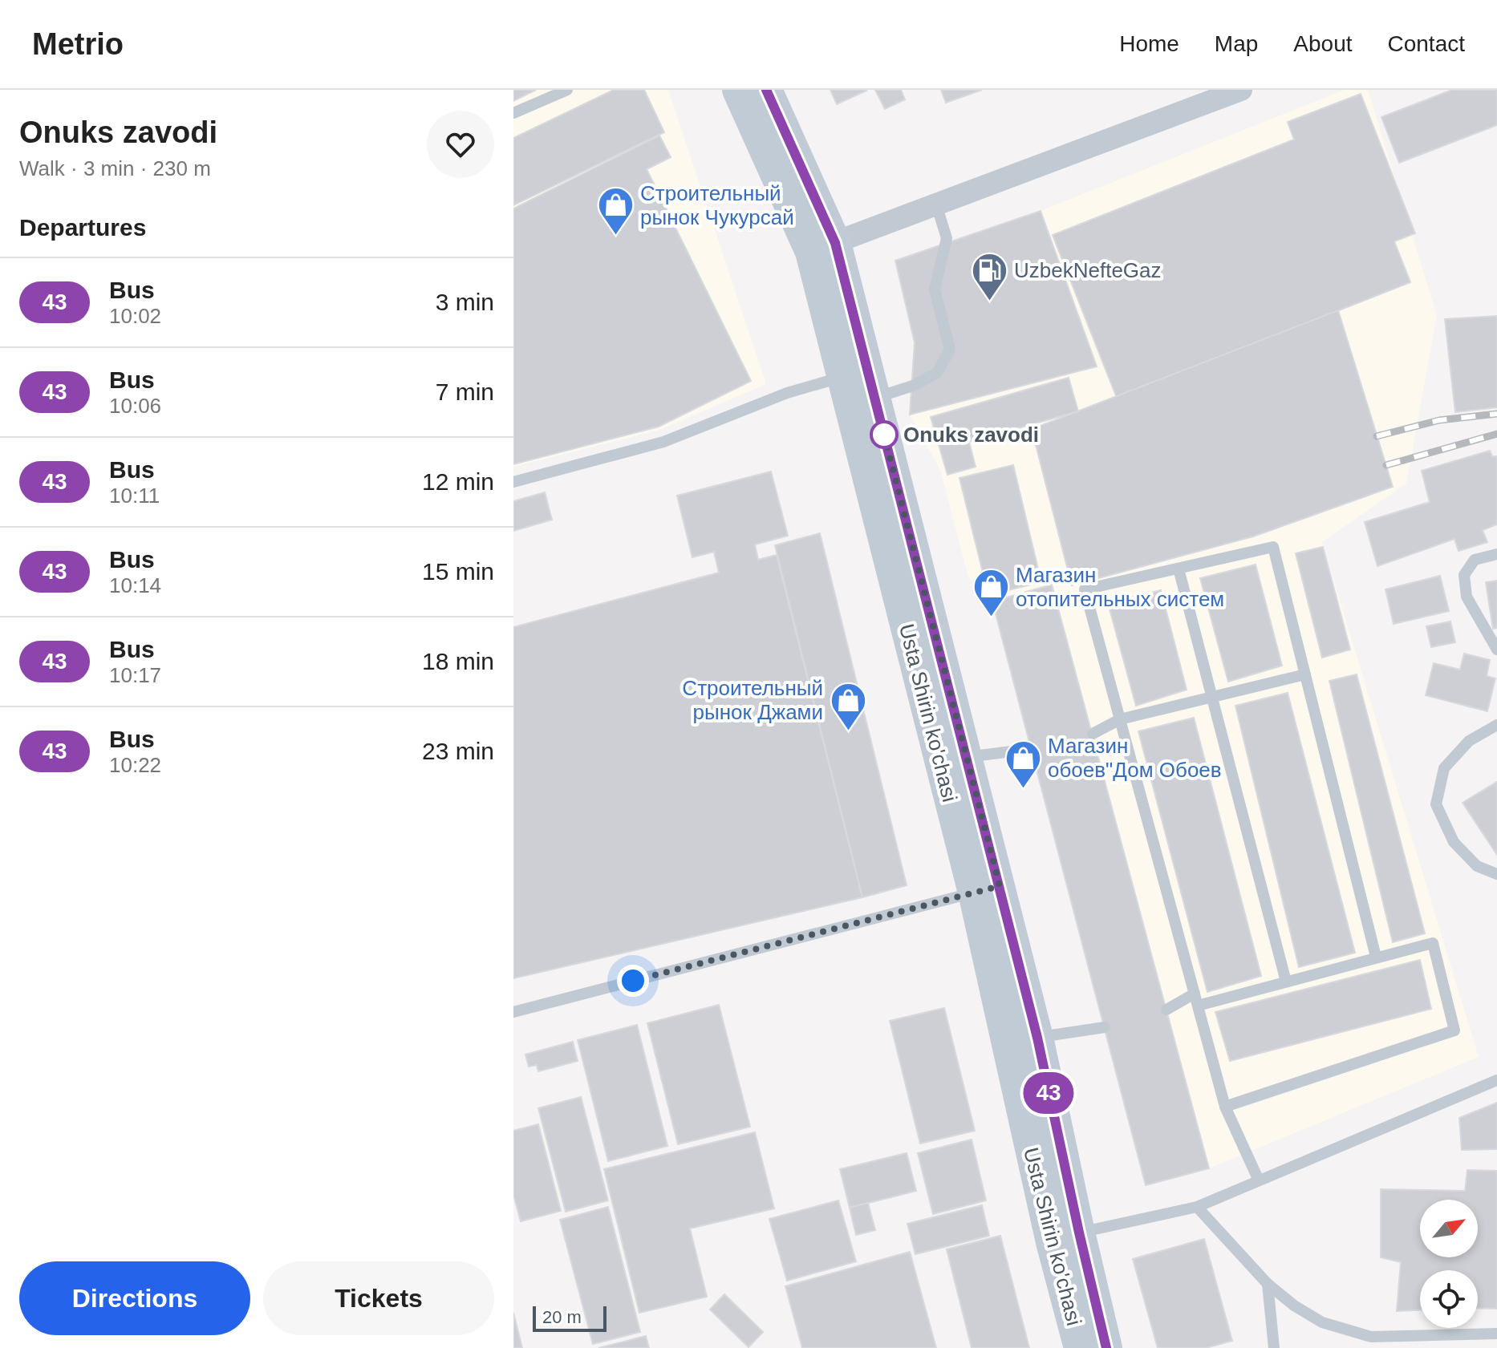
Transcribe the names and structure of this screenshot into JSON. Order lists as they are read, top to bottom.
{
  "streets": {
    "main road": ["Usta Shirin ko'chasi"]
  },
  "places": {
    "shop": [
      "Строительный рынок Чукурсай",
      "Магазин отопительных систем",
      "Строительный рынок Джами",
      "Магазин обоев\"Дом Обоев"
    ],
    "fuel station": ["UzbekNefteGaz"],
    "other": ["Onuks zavodi"]
  },
  "lines": ["bus line 43"],
  "scale_bar": "20 m",
  "north": "top right",
  "page": {
    "header": "Metrio",
    "nav": [
      "Home",
      "Map",
      "About",
      "Contact"
    ],
    "heading": [
      ["Onuks zavodi", "Walk · 3 min · 230 m"],
      "Departures"
    ],
    "on_map": "43",
    "list": [
      {
        "mark": "43",
        "name": "Bus",
        "note": "10:02",
        "value": "3 min"
      },
      {
        "mark": "43",
        "name": "Bus",
        "note": "10:06",
        "value": "7 min"
      },
      {
        "mark": "43",
        "name": "Bus",
        "note": "10:11",
        "value": "12 min"
      },
      {
        "mark": "43",
        "name": "Bus",
        "note": "10:14",
        "value": "15 min"
      },
      {
        "mark": "43",
        "name": "Bus",
        "note": "10:17",
        "value": "18 min"
      },
      {
        "mark": "43",
        "name": "Bus",
        "note": "10:22",
        "value": "23 min"
      }
    ],
    "buttons": ["Directions", "Tickets"],
    "scale": "20 m"
  }
}
